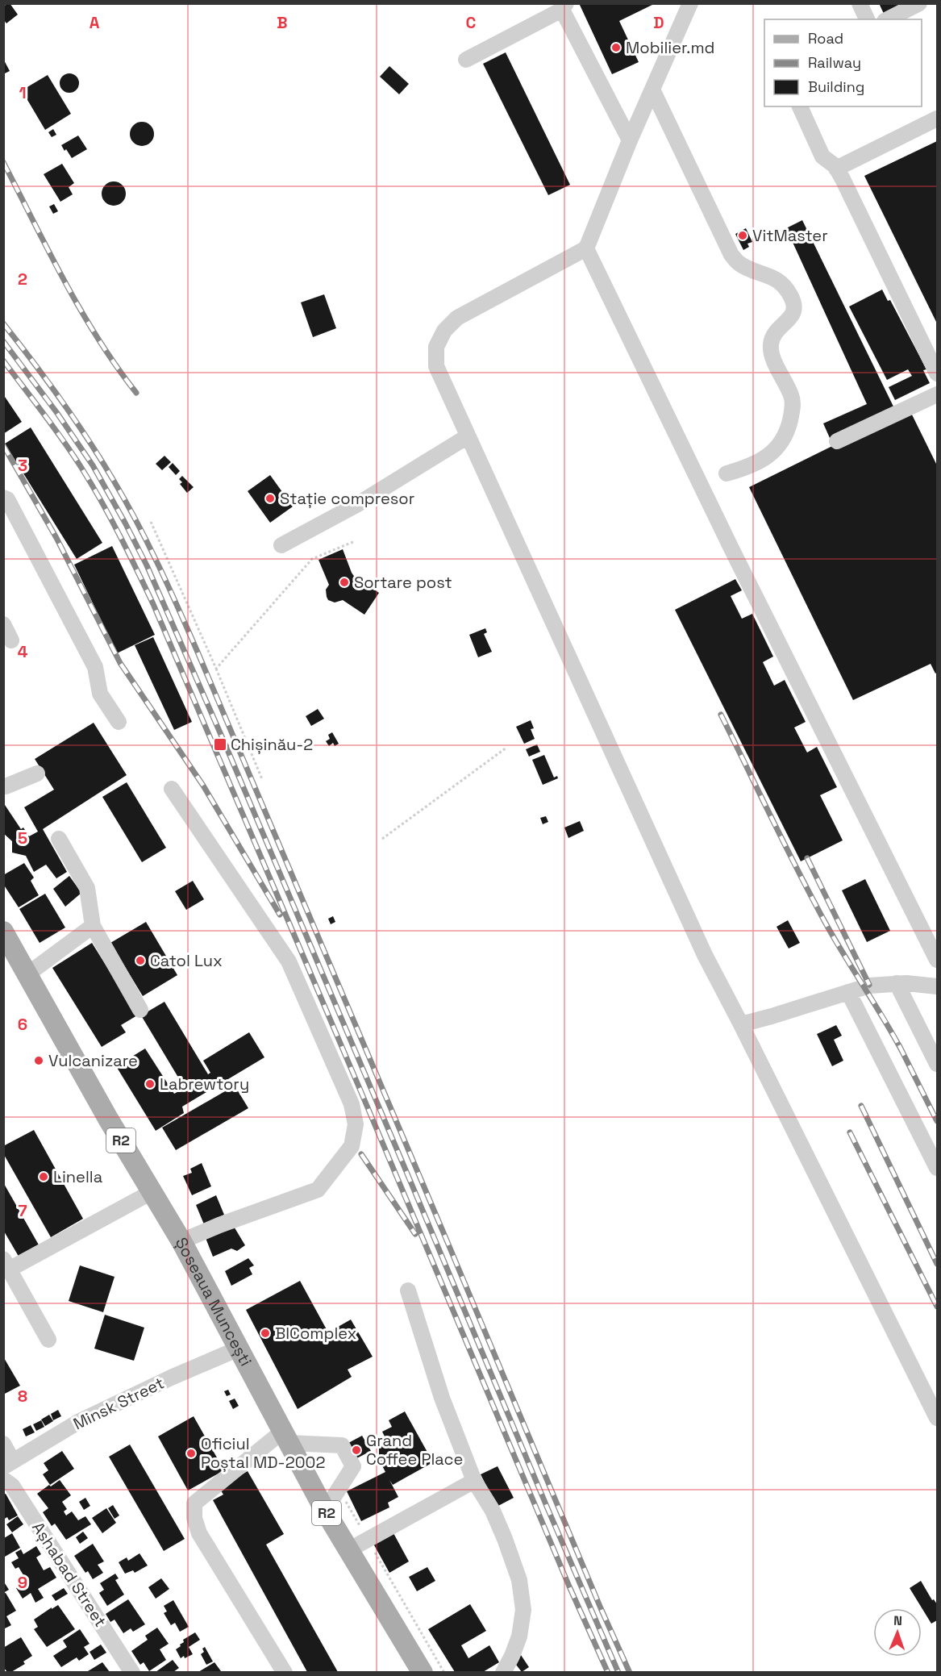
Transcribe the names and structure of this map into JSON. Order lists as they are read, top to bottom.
{
  "streets": {
    "main road": ["R2", "Șoseaua Muncești"],
    "street": ["Minsk Street", "Așhabad Street"]
  },
  "crossings": [
    ["Șoseaua Muncești", "Minsk Street"]
  ],
  "places": {
    "other": [
      "Mobilier.md",
      "VitMaster",
      "Stație compresor",
      "Sortare post",
      "Catol Lux",
      "Vulcanizare",
      "Labrewtory",
      "Linella",
      "BIComplex",
      "Grand Coffee Place",
      "Oficiul Poștal MD-2002"
    ],
    "transit": ["Chișinău-2"]
  },
  "legend": ["Road", "Railway", "Building"],
  "north": "top",
  "grid": {
    "columns": [
      "A",
      "B",
      "C",
      "D"
    ],
    "rows": [
      "1",
      "2",
      "3",
      "4",
      "5",
      "6",
      "7",
      "8",
      "9"
    ]
  }
}
